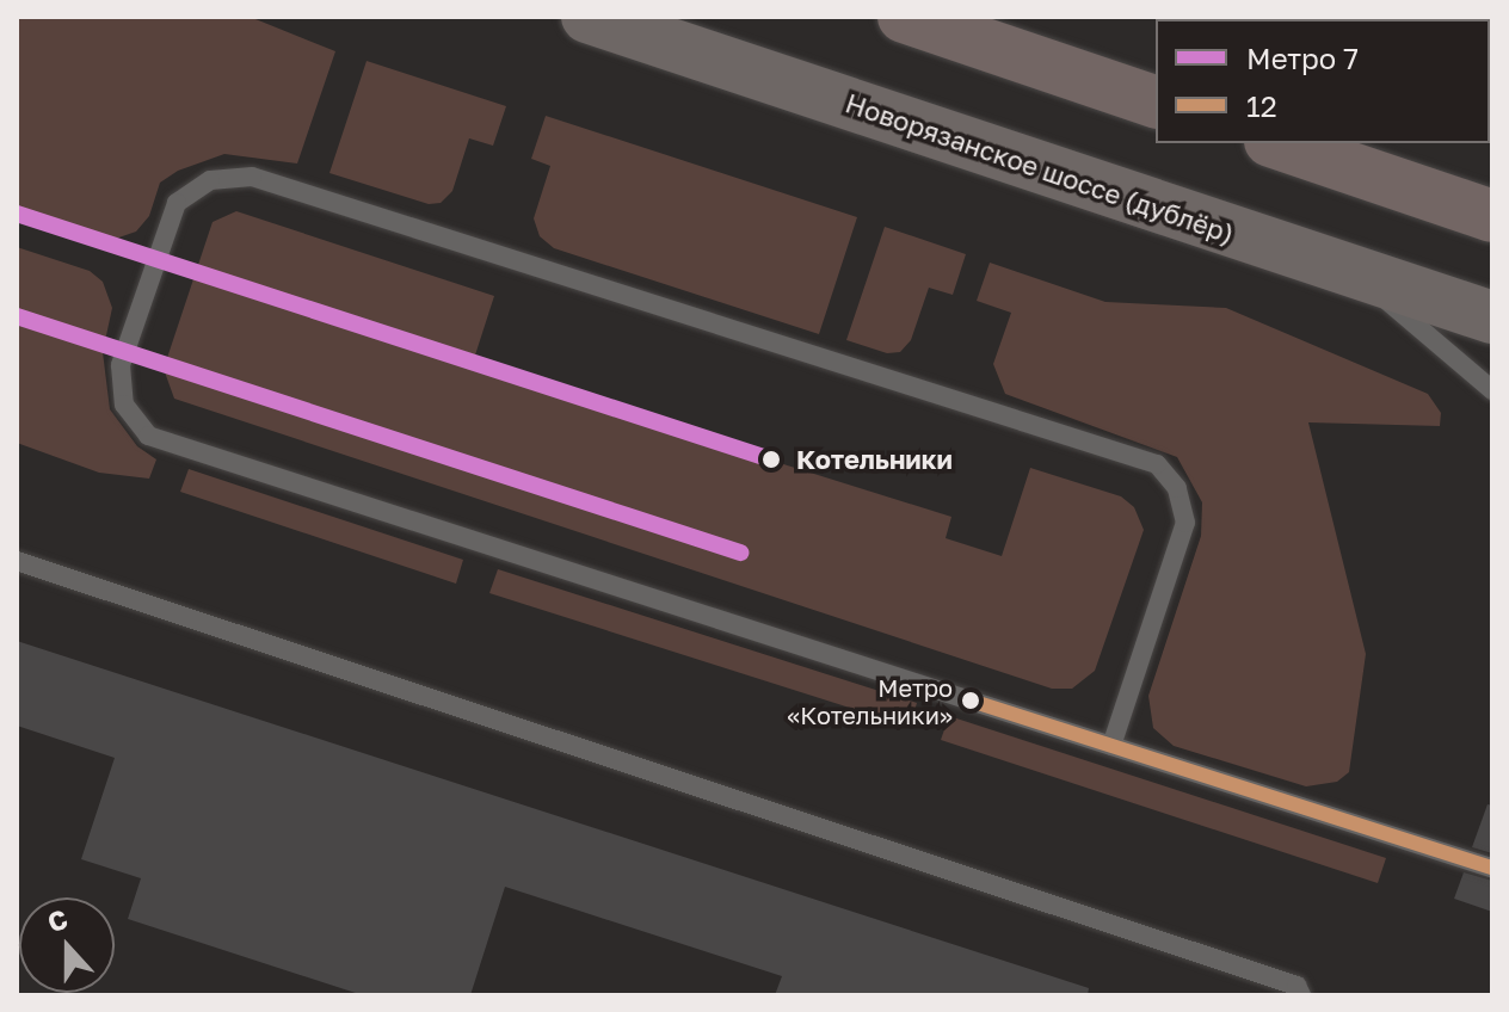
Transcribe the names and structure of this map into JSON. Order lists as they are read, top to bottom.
{
  "streets": {
    "main road": ["Новорязанское шоссе (дублёр)"]
  },
  "places": ["Котельники", "Метро «Котельники»"],
  "lines": ["metro line 7", "transit line 12"],
  "legend": ["Метро 7", "12"],
  "north": "top"
}
